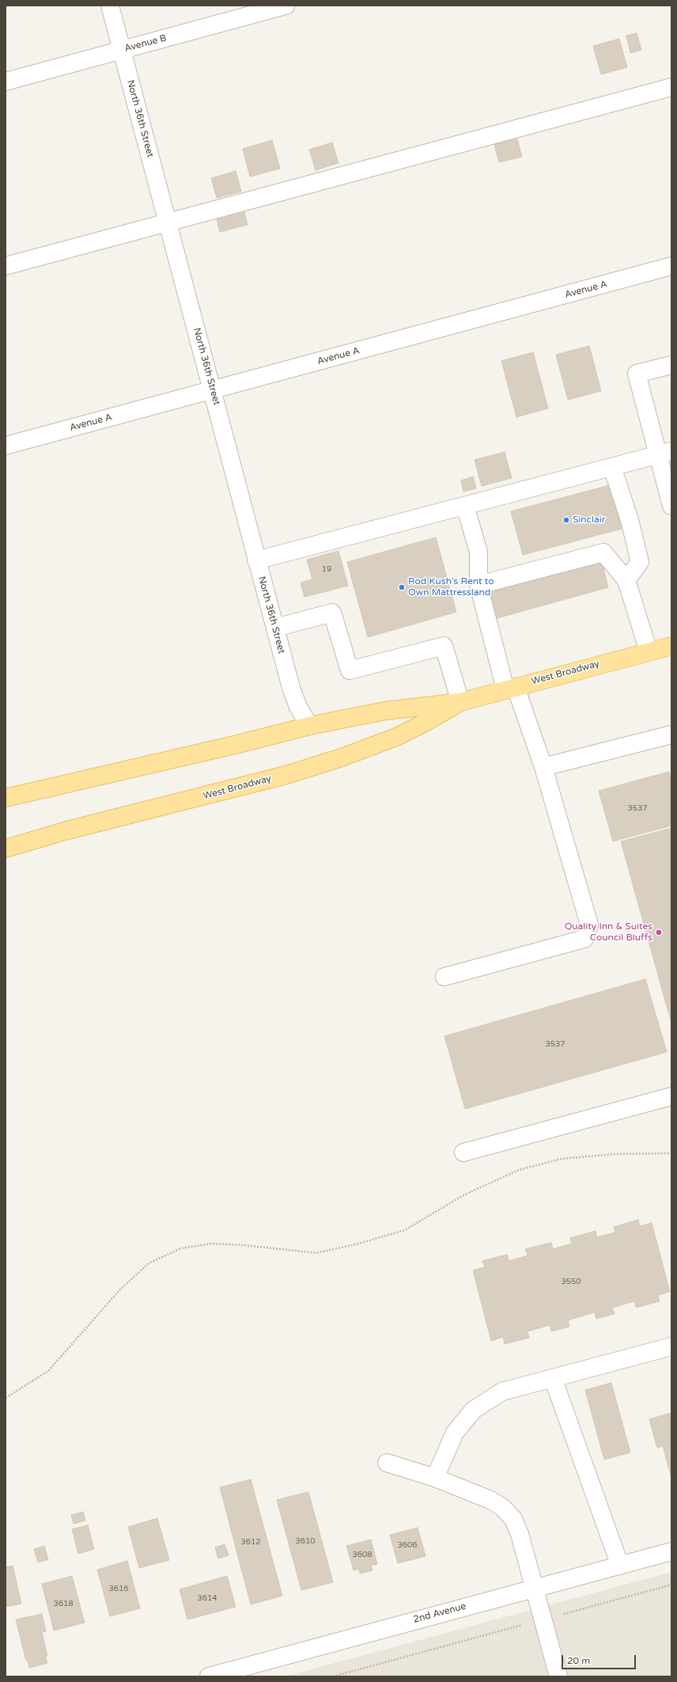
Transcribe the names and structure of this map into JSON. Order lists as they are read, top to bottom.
{
  "streets": {
    "main road": ["West Broadway"],
    "street": [
      "Avenue B",
      "North 36th Street",
      "Avenue A",
      "2nd Avenue"
    ]
  },
  "crossings": [
    ["Avenue B", "North 36th Street"],
    ["North 36th Street", "Avenue A"],
    ["North 36th Street", "West Broadway"]
  ],
  "places": ["Sinclair", "Rod Kush's Rent to Own Mattressland", "Quality Inn & Suites Council Bluffs"],
  "house_numbers": [
    "19",
    "3537",
    "3537",
    "3550",
    "3610",
    "3612",
    "3606",
    "3608",
    "3616",
    "3614",
    "3618"
  ],
  "scale_bar": "20 m"
}
